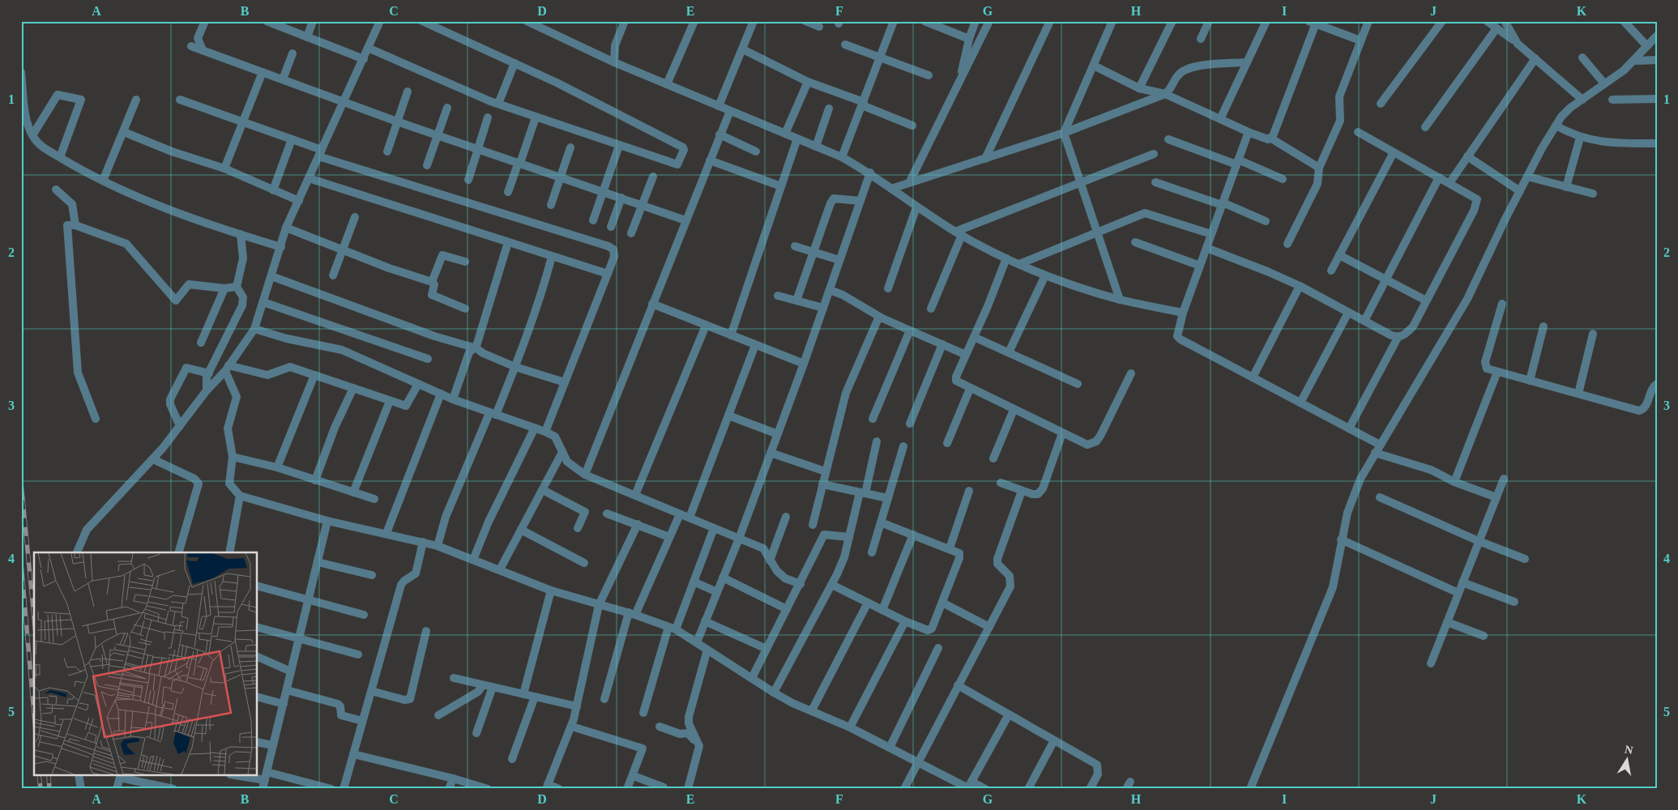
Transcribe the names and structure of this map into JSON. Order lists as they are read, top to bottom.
{
  "north": "top",
  "grid": {
    "columns": [
      "A",
      "B",
      "C",
      "D",
      "E",
      "F",
      "G",
      "H",
      "I",
      "J",
      "K"
    ],
    "rows": [
      "1",
      "2",
      "3",
      "4",
      "5"
    ]
  }
}
